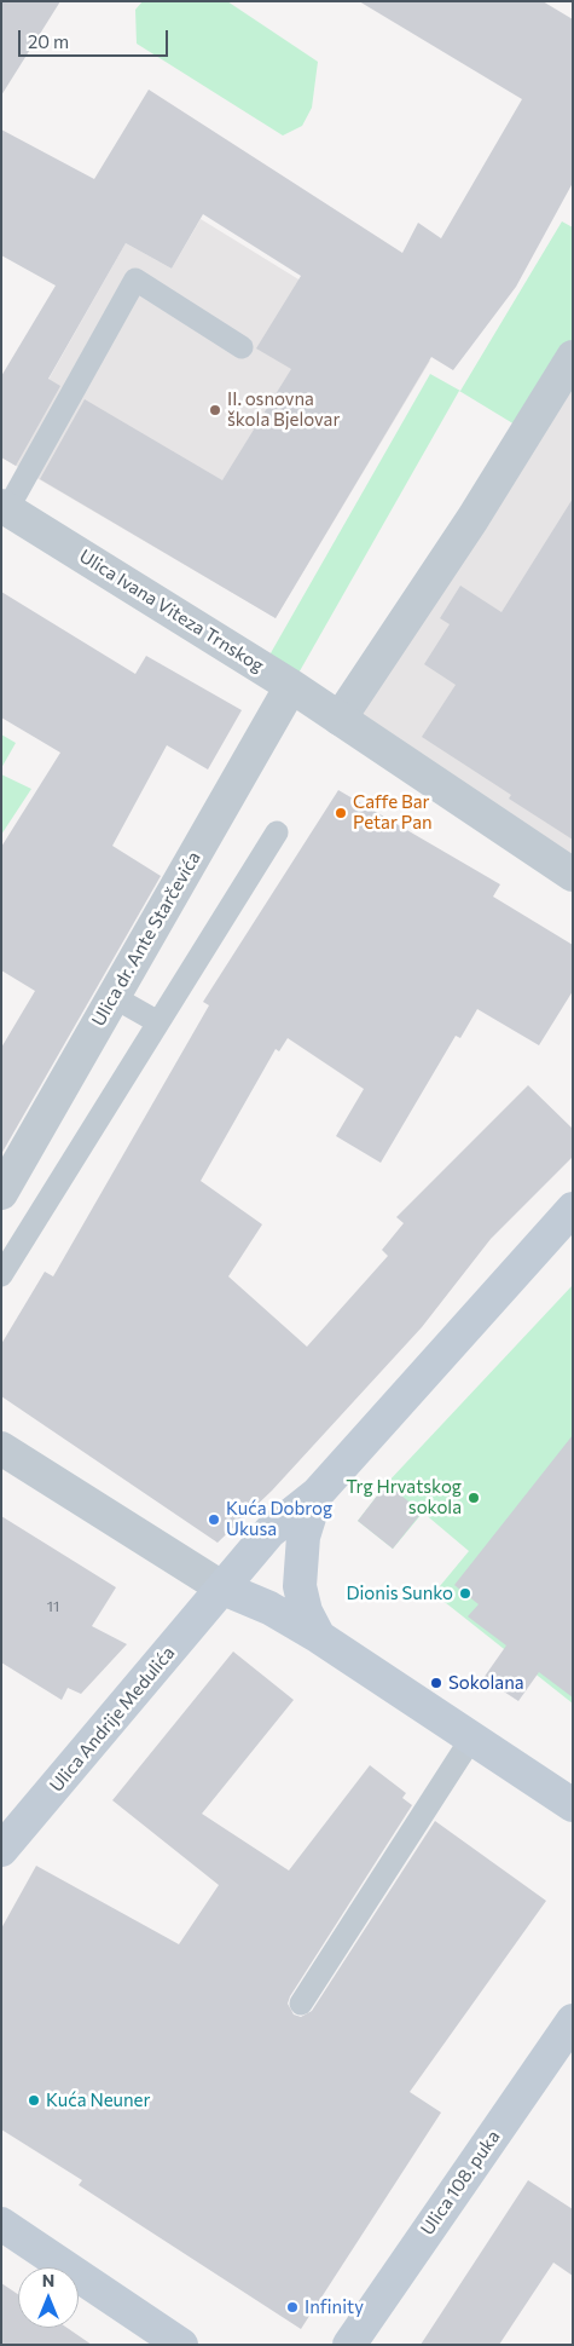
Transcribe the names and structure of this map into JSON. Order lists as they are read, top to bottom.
{
  "streets": {
    "main road": ["Ulica Andrije Medulića", "Ulica 108. puka"],
    "street": ["Ulica Ivana Viteza Trnskog", "Ulica dr. Ante Starčevića"]
  },
  "crossings": [
    ["Ulica Ivana Viteza Trnskog", "Ulica dr. Ante Starčevića"]
  ],
  "places": [
    "II. osnovna škola Bjelovar",
    "Caffe Bar Petar Pan",
    "Trg Hrvatskog sokola",
    "Kuća Dobrog Ukusa",
    "Dionis Sunko",
    "Sokolana",
    "Kuća Neuner",
    "Infinity"
  ],
  "house_numbers": ["11"],
  "scale_bar": "20 m",
  "north": "top"
}
